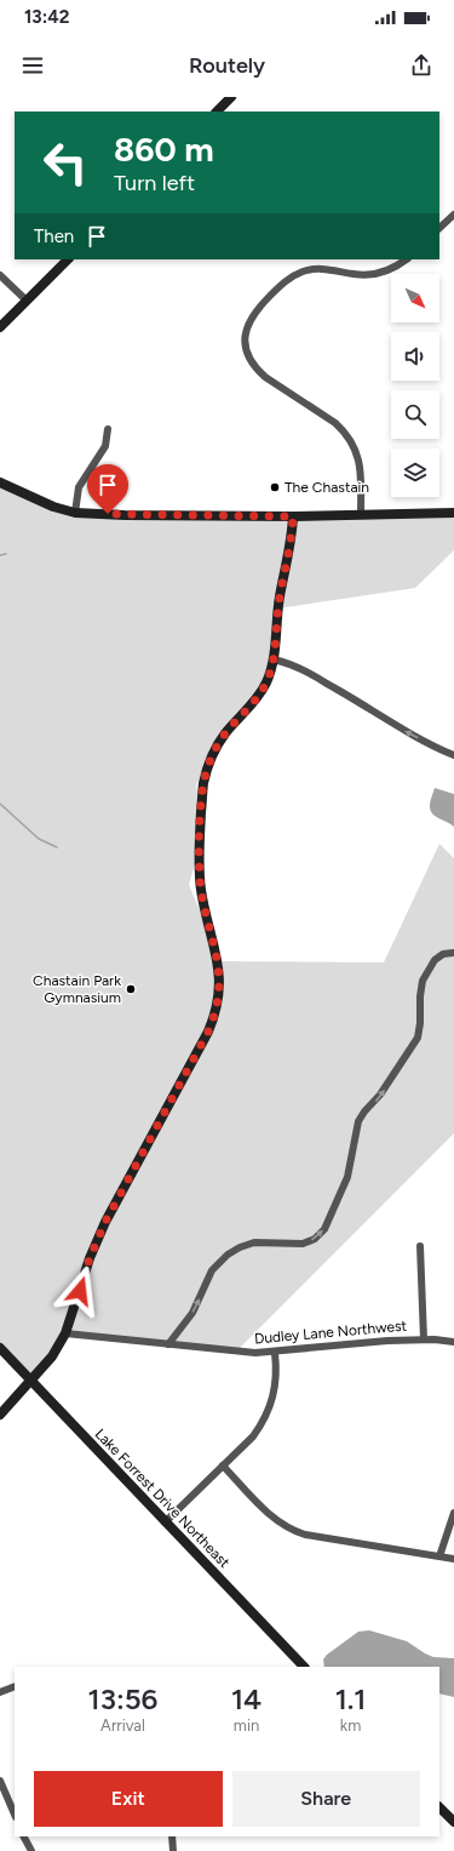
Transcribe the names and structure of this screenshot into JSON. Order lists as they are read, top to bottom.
{
  "streets": {
    "street": ["Dudley Lane Northwest", "Lake Forrest Drive Northeast"]
  },
  "places": ["The Chastain", "Chastain Park Gymnasium"],
  "north": "bottom right",
  "page": {
    "status": "13:42",
    "header": "Routely",
    "turn": ["860 m", "Turn left"],
    "then": "Then",
    "eta": [
      "13:56",
      "Arrival",
      "14",
      "min",
      "1.1",
      "km"
    ],
    "buttons": ["Exit", "Share"]
  }
}
